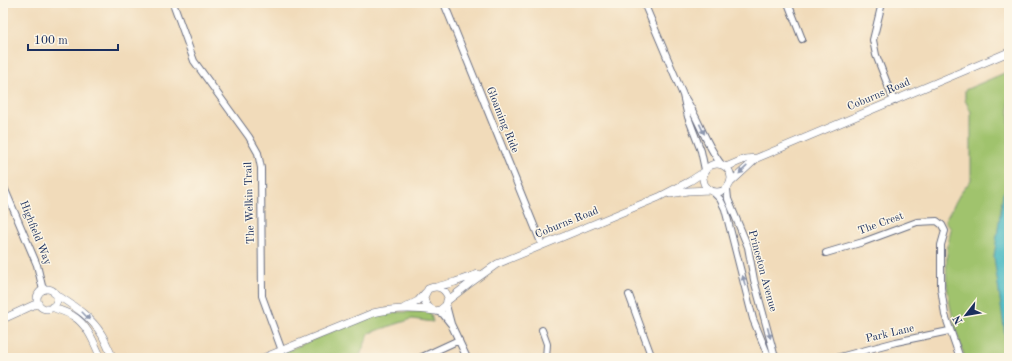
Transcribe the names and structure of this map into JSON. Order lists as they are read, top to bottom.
{
  "streets": {
    "street": [
      "Coburns Road",
      "Gloaming Ride",
      "The Welkin Trail",
      "The Crest",
      "Highfield Way",
      "Princeton Avenue",
      "Park Lane"
    ]
  },
  "crossings": [
    ["Coburns Road", "Gloaming Ride"],
    ["Coburns Road", "Princeton Avenue"],
    ["The Crest", "Park Lane"]
  ],
  "scale_bar": "100 m",
  "north": "bottom left"
}
